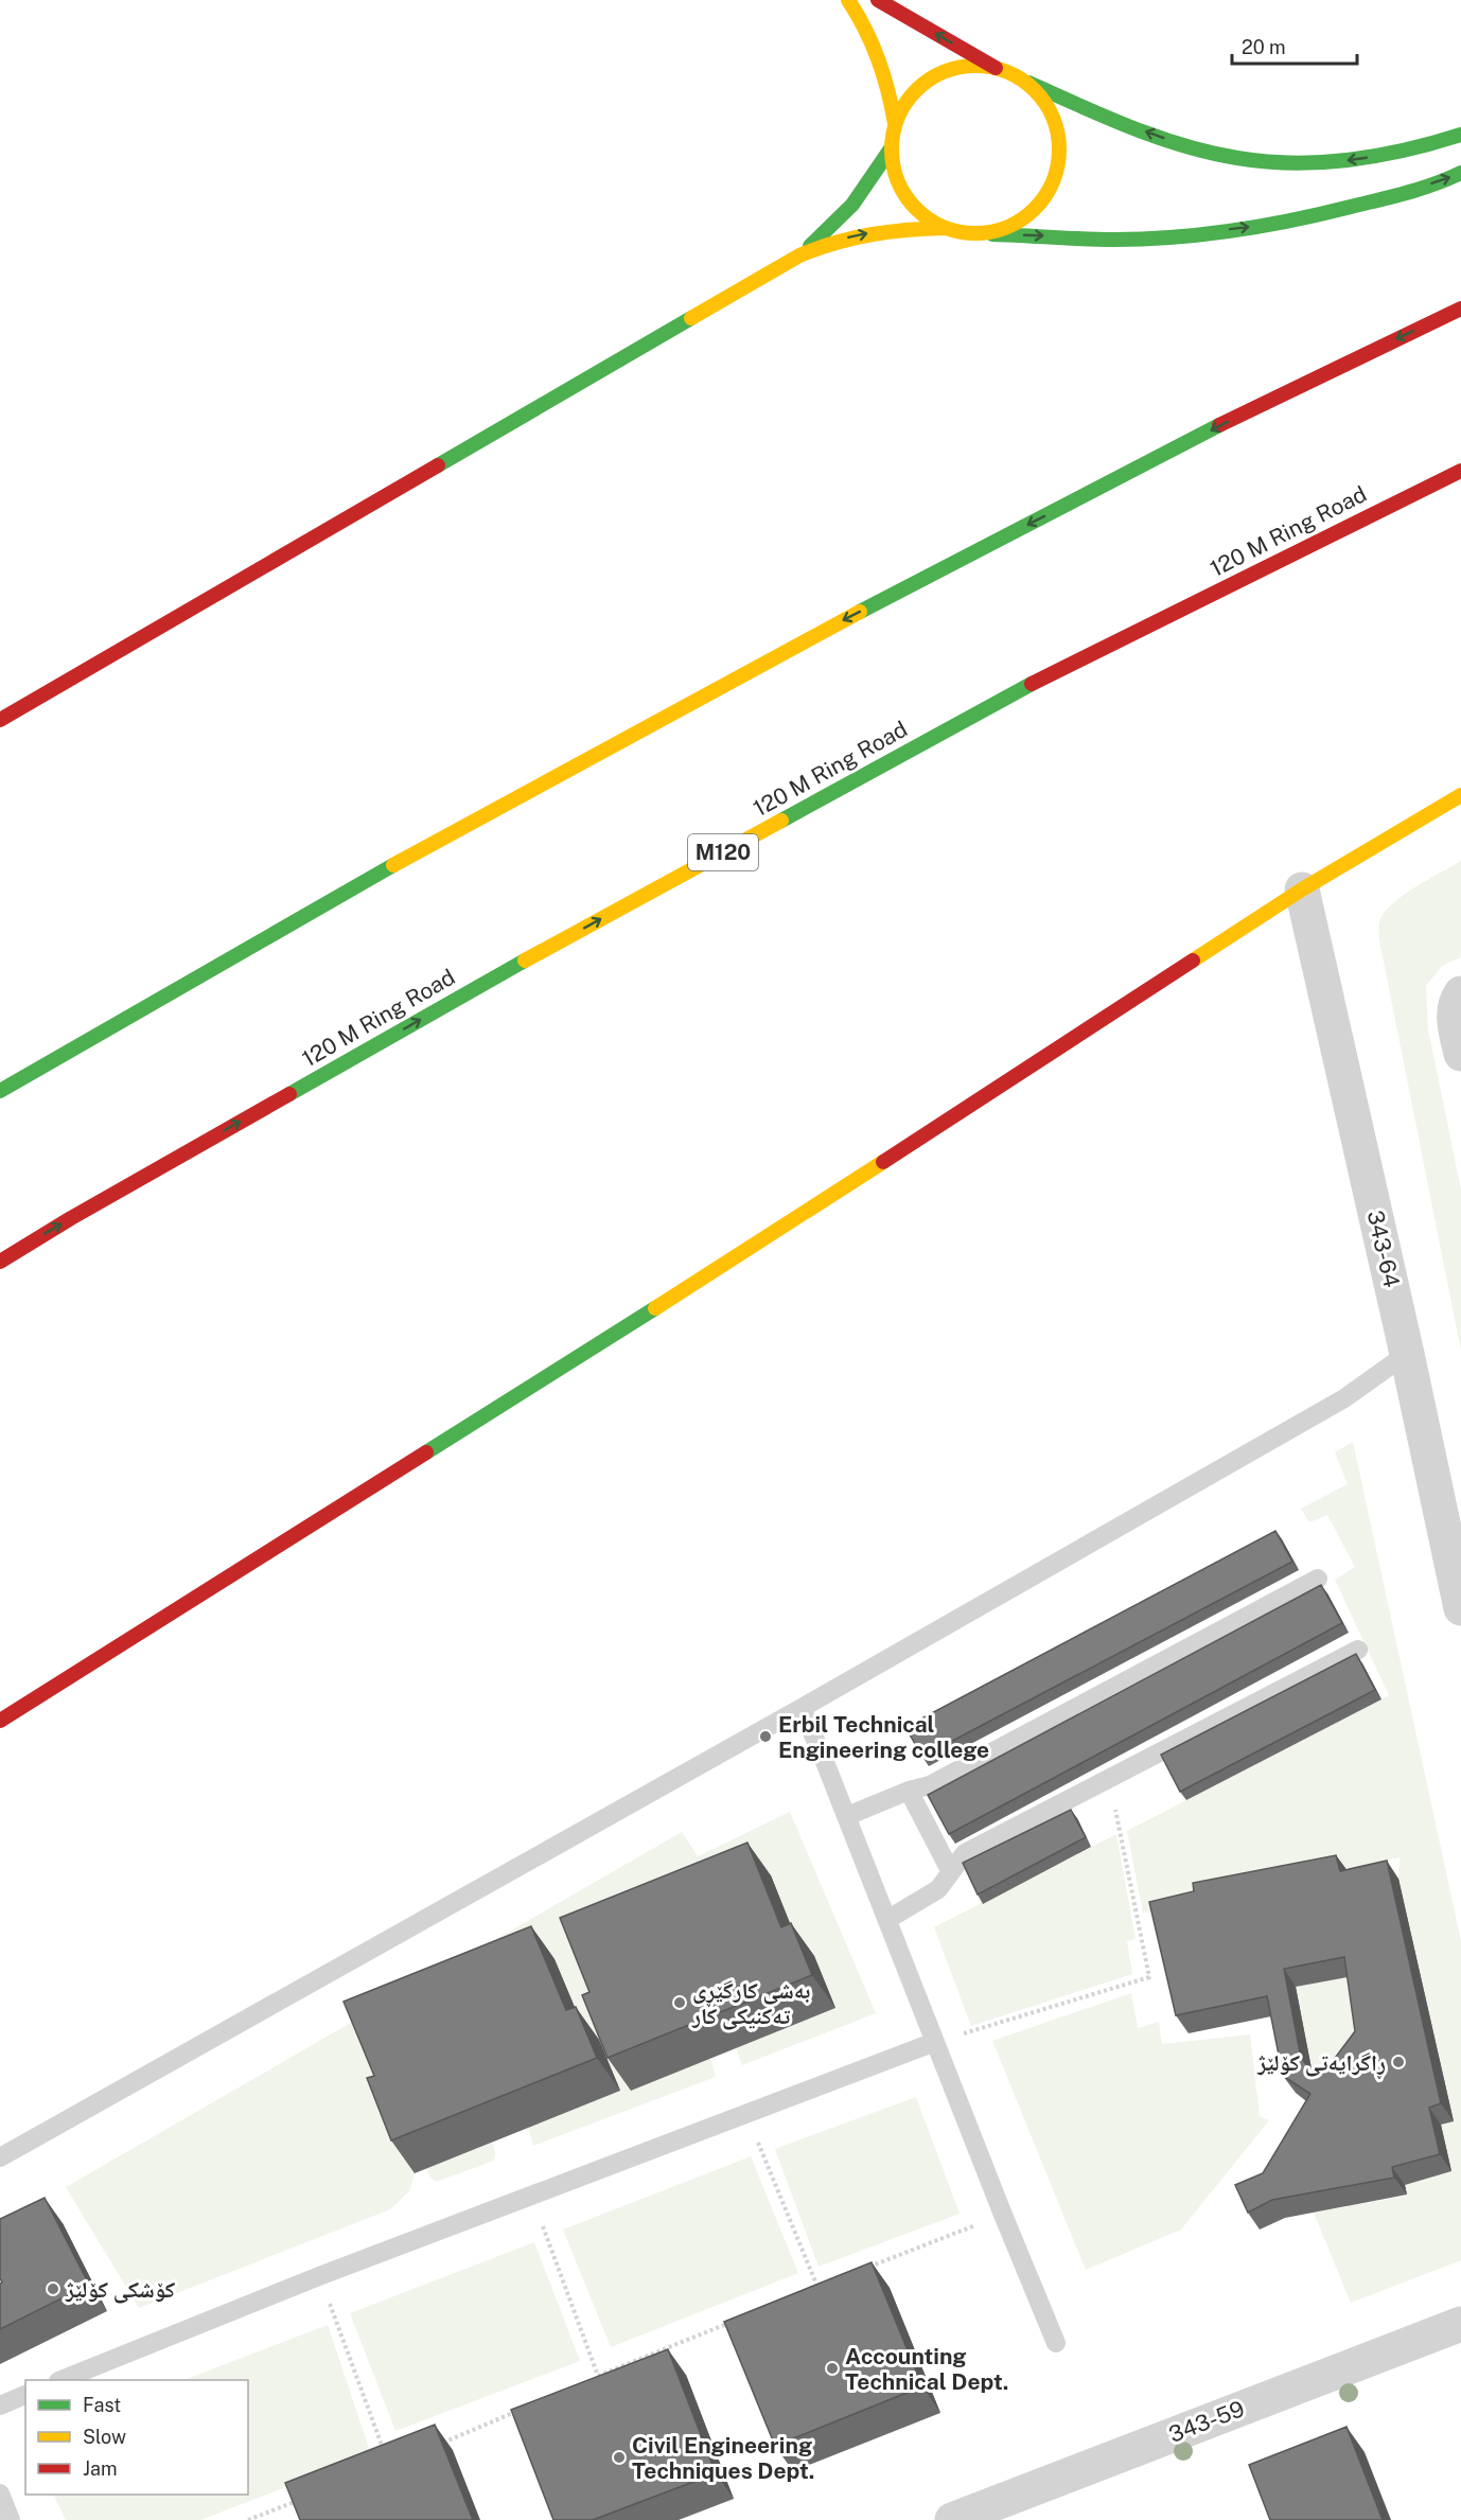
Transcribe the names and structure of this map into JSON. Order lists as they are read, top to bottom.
{
  "streets": {
    "main road": ["120 M Ring Road", "M120"],
    "street": ["343-64", "343-59"]
  },
  "one_way": ["120 M Ring Road"],
  "places": [
    "Erbil Technical Engineering college",
    "بەشی کارگێڕی تەکنیکی کار",
    "ڕاگرایەتی کۆلێژ",
    "کۆشکی کۆلێژ",
    "Accounting Technical Dept.",
    "Civil Engineering Techniques Dept."
  ],
  "legend": ["Fast", "Slow", "Jam"],
  "scale_bar": "20 m"
}
